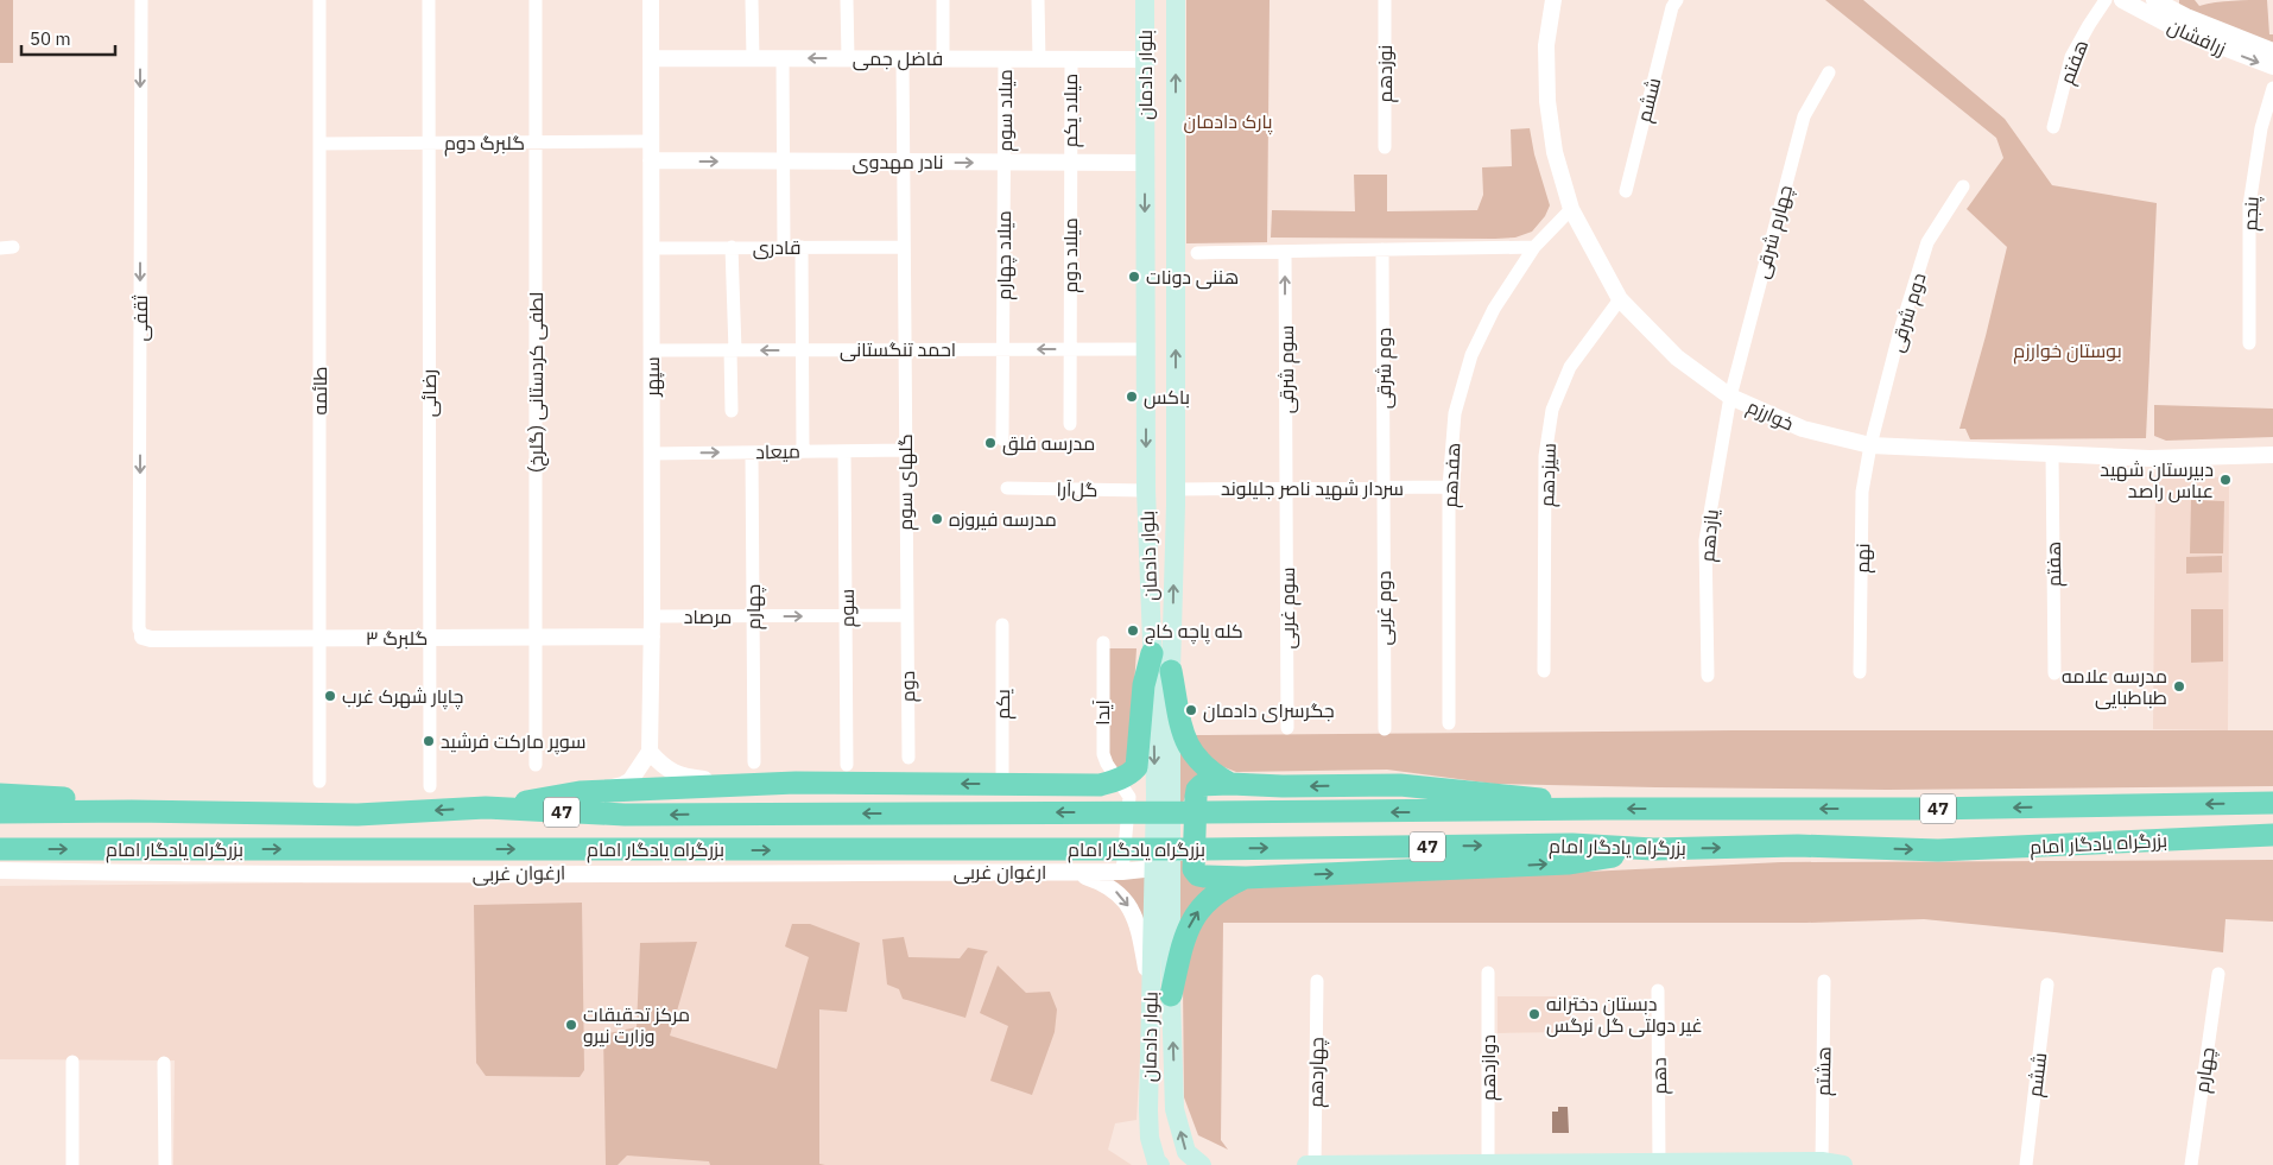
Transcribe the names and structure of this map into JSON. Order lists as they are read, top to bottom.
{
  "streets": {
    "highway": ["47", "بزرگراه یادگار امام"],
    "main road": ["بلوار دادمان"],
    "street": [
      "زرافشان",
      "فاضل جمی",
      "هفتم",
      "نوزدهم",
      "ششم",
      "میلاد سوم",
      "میلاد یکم",
      "گلبرگ دوم",
      "نادر مهدوی",
      "پنجم",
      "چهارم شرقی",
      "قادری",
      "میلاد چهارم",
      "میلاد دوم",
      "دوم شرقی",
      "ثقفی",
      "احمد تنگستانی",
      "سوم شرقی",
      "سپهر",
      "لطفی کردستانی (گلرخ)",
      "طائمه",
      "رضائی",
      "خوارزم",
      "میعاد",
      "هفدهم",
      "سیزدهم",
      "گلهای سوم",
      "سردار شهید ناصر جلیلوند",
      "گل‌آرا",
      "یازدهم",
      "نهم",
      "چهارم",
      "سوم",
      "سوم غربی",
      "دوم غربی",
      "مرصاد",
      "گلبرگ ۳",
      "دوم",
      "یکم",
      "آیدا",
      "ارغوان غربی",
      "دوازدهم",
      "هشتم",
      "چهاردهم",
      "دهم"
    ]
  },
  "crossings": [
    ["فاضل جمی", "بلوار دادمان"],
    ["فاضل جمی", "میلاد سوم"],
    ["فاضل جمی", "میلاد یکم"],
    ["فاضل جمی", "سپهر"],
    ["هفتم", "خوارزم"],
    ["بلوار دادمان", "نادر مهدوی"],
    ["بلوار دادمان", "احمد تنگستانی"],
    ["بلوار دادمان", "سردار شهید ناصر جلیلوند"],
    ["بلوار دادمان", "گل‌آرا"],
    ["بلوار دادمان", "ارغوان غربی"],
    ["میلاد سوم", "نادر مهدوی"],
    ["میلاد سوم", "میلاد چهارم"],
    ["میلاد یکم", "نادر مهدوی"],
    ["میلاد یکم", "میلاد دوم"],
    ["گلبرگ دوم", "سپهر"],
    ["گلبرگ دوم", "لطفی کردستانی (گلرخ)"],
    ["گلبرگ دوم", "طائمه"],
    ["گلبرگ دوم", "رضائی"],
    ["نادر مهدوی", "میلاد چهارم"],
    ["نادر مهدوی", "میلاد دوم"],
    ["نادر مهدوی", "سپهر"],
    ["چهارم شرقی", "خوارزم"],
    ["چهارم شرقی", "یازدهم"],
    ["قادری", "سپهر"],
    ["قادری", "گلهای سوم"],
    ["میلاد چهارم", "احمد تنگستانی"],
    ["میلاد دوم", "احمد تنگستانی"],
    ["دوم شرقی", "خوارزم"],
    ["دوم شرقی", "سردار شهید ناصر جلیلوند"],
    ["دوم شرقی", "نهم"],
    ["دوم شرقی", "دوم غربی"],
    ["ثقفی", "گلبرگ ۳"],
    ["احمد تنگستانی", "سپهر"],
    ["احمد تنگستانی", "گلهای سوم"],
    ["سوم شرقی", "سردار شهید ناصر جلیلوند"],
    ["سوم شرقی", "سوم غربی"],
    ["سپهر", "میعاد"],
    ["سپهر", "مرصاد"],
    ["سپهر", "گلبرگ ۳"],
    ["لطفی کردستانی (گلرخ)", "گلبرگ ۳"],
    ["طائمه", "گلبرگ ۳"],
    ["رضائی", "گلبرگ ۳"],
    ["خوارزم", "هفدهم"],
    ["خوارزم", "سیزدهم"],
    ["خوارزم", "یازدهم"],
    ["خوارزم", "نهم"],
    ["میعاد", "گلهای سوم"],
    ["میعاد", "چهارم"],
    ["میعاد", "سوم"],
    ["هفدهم", "سردار شهید ناصر جلیلوند"],
    ["گلهای سوم", "مرصاد"],
    ["گلهای سوم", "دوم"],
    ["سردار شهید ناصر جلیلوند", "سوم غربی"],
    ["سردار شهید ناصر جلیلوند", "دوم غربی"],
    ["چهارم", "مرصاد"],
    ["سوم", "مرصاد"],
    ["مرصاد", "دوم"],
    ["آیدا", "ارغوان غربی"]
  ],
  "one_way": [
    "نادر مهدوی",
    "ثقفی",
    "سوم شرقی",
    "میعاد",
    "مرصاد"
  ],
  "parks": ["پارک دادمان", "بوستان خوارزم"],
  "places": [
    "هننی دونات",
    "باکس",
    "مدرسه فلق",
    "دبیرستان شهید عباس راصد",
    "مدرسه فیروزه",
    "کله پاچه کاج",
    "مدرسه علامه طباطبایی",
    "چاپار شهرک غرب",
    "جگرسرای دادمان",
    "سوپر مارکت فرشید",
    "دبستان دخترانه غیر دولتی گل نرگس",
    "مرکز تحقیقات وزارت نیرو"
  ],
  "scale_bar": "50 m"
}
